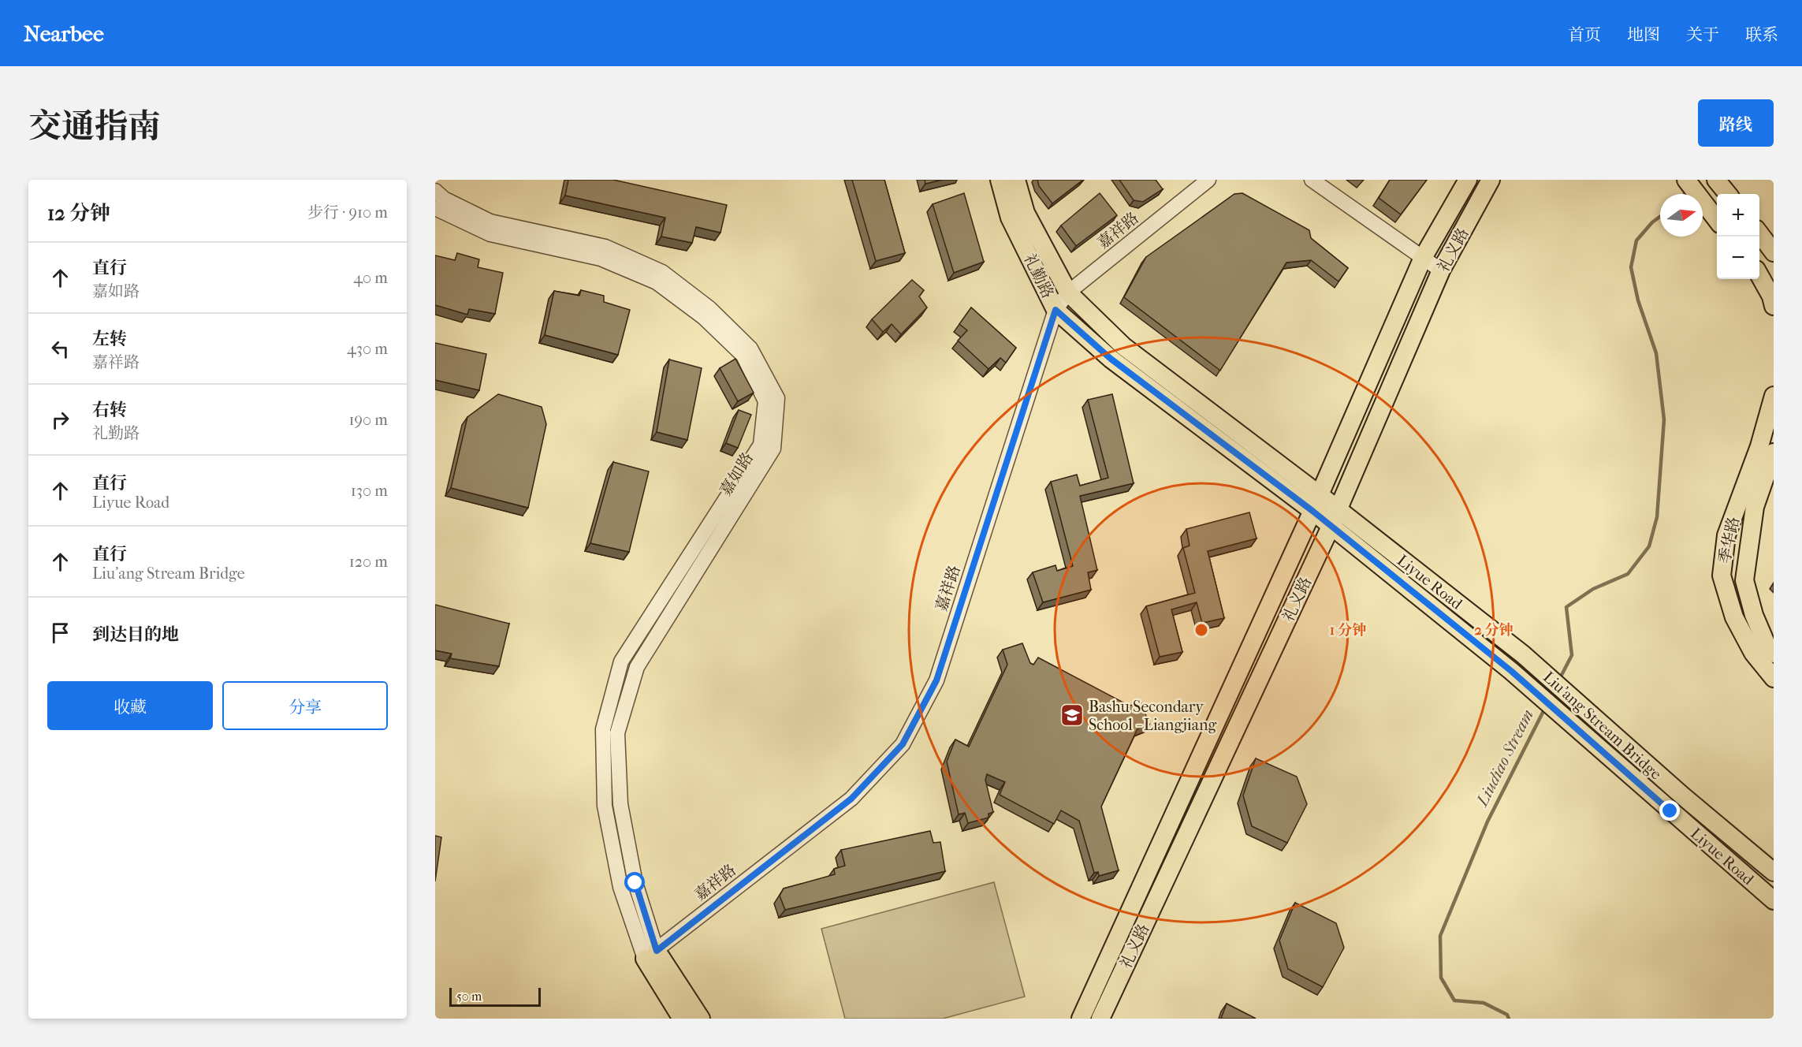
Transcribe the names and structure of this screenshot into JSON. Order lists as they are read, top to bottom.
{
  "streets": {
    "main road": [
      "礼义路",
      "礼勤路",
      "季华路",
      "Liyue Road",
      "Liu'ang Stream Bridge"
    ],
    "street": ["嘉祥路", "嘉如路"]
  },
  "crossings": [
    ["嘉祥路", "礼勤路"],
    ["嘉祥路", "嘉如路"],
    ["礼义路", "礼勤路"],
    ["礼义路", "Liyue Road"],
    ["礼勤路", "Liyue Road"],
    ["Liyue Road", "Liu'ang Stream Bridge"]
  ],
  "water": ["Liudiao Stream"],
  "places": {
    "school or university": ["Bashu Secondary School - Liangjiang"]
  },
  "scale_bar": "50 m",
  "north": "right",
  "page": {
    "header": "Nearbee",
    "nav": [
      "首页",
      "地图",
      "关于",
      "联系"
    ],
    "title": "交通指南",
    "buttons": [
      "路线",
      ["收藏", "分享"]
    ],
    "heading": ["12 分钟", "步行 · 910 m"],
    "map_buttons": ["+", "−"],
    "list": [
      ["直行", "嘉如路", "40 m"],
      ["左转", "嘉祥路", "430 m"],
      ["右转", "礼勤路", "190 m"],
      ["直行", "Liyue Road", "130 m"],
      ["直行", "Liu'ang Stream Bridge", "120 m"],
      "到达目的地"
    ],
    "scale": "50 m"
  },
  "rings": ["1 分钟", "2 分钟"]
}
